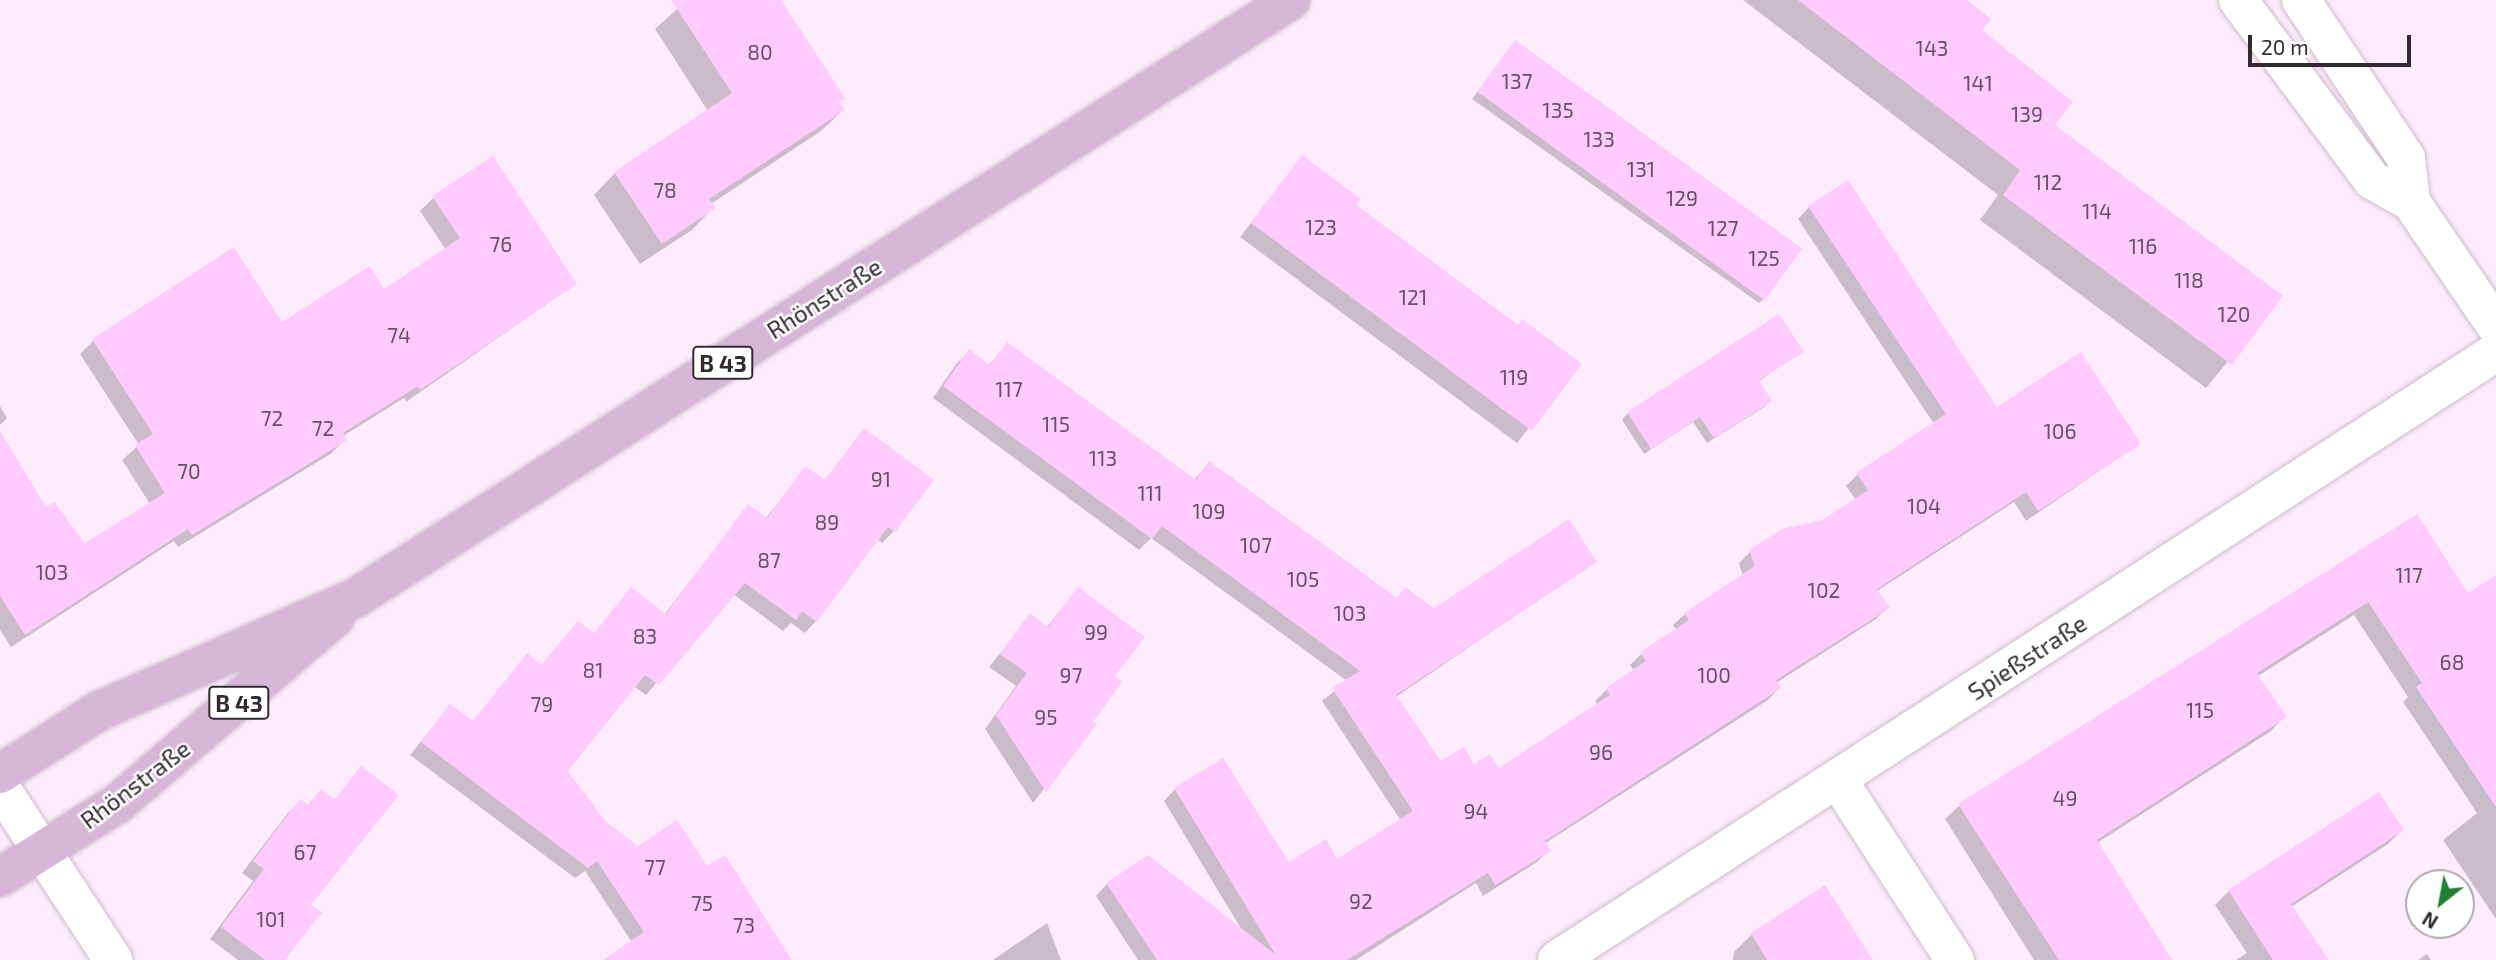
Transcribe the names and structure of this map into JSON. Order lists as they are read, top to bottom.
{
  "streets": {
    "main road": ["Rhönstraße", "B 43"],
    "street": ["Spießstraße"]
  },
  "house_numbers": [
    "143",
    "80",
    "137",
    "141",
    "135",
    "139",
    "133",
    "131",
    "112",
    "78",
    "129",
    "114",
    "123",
    "127",
    "76",
    "116",
    "125",
    "118",
    "121",
    "120",
    "74",
    "119",
    "117",
    "72",
    "115",
    "72",
    "106",
    "113",
    "70",
    "91",
    "111",
    "104",
    "109",
    "89",
    "107",
    "87",
    "103",
    "117",
    "105",
    "102",
    "103",
    "99",
    "83",
    "68",
    "81",
    "97",
    "100",
    "79",
    "115",
    "95",
    "96",
    "49",
    "94",
    "67",
    "77",
    "92",
    "75",
    "101",
    "73"
  ],
  "scale_bar": "20 m",
  "north": "bottom left"
}
